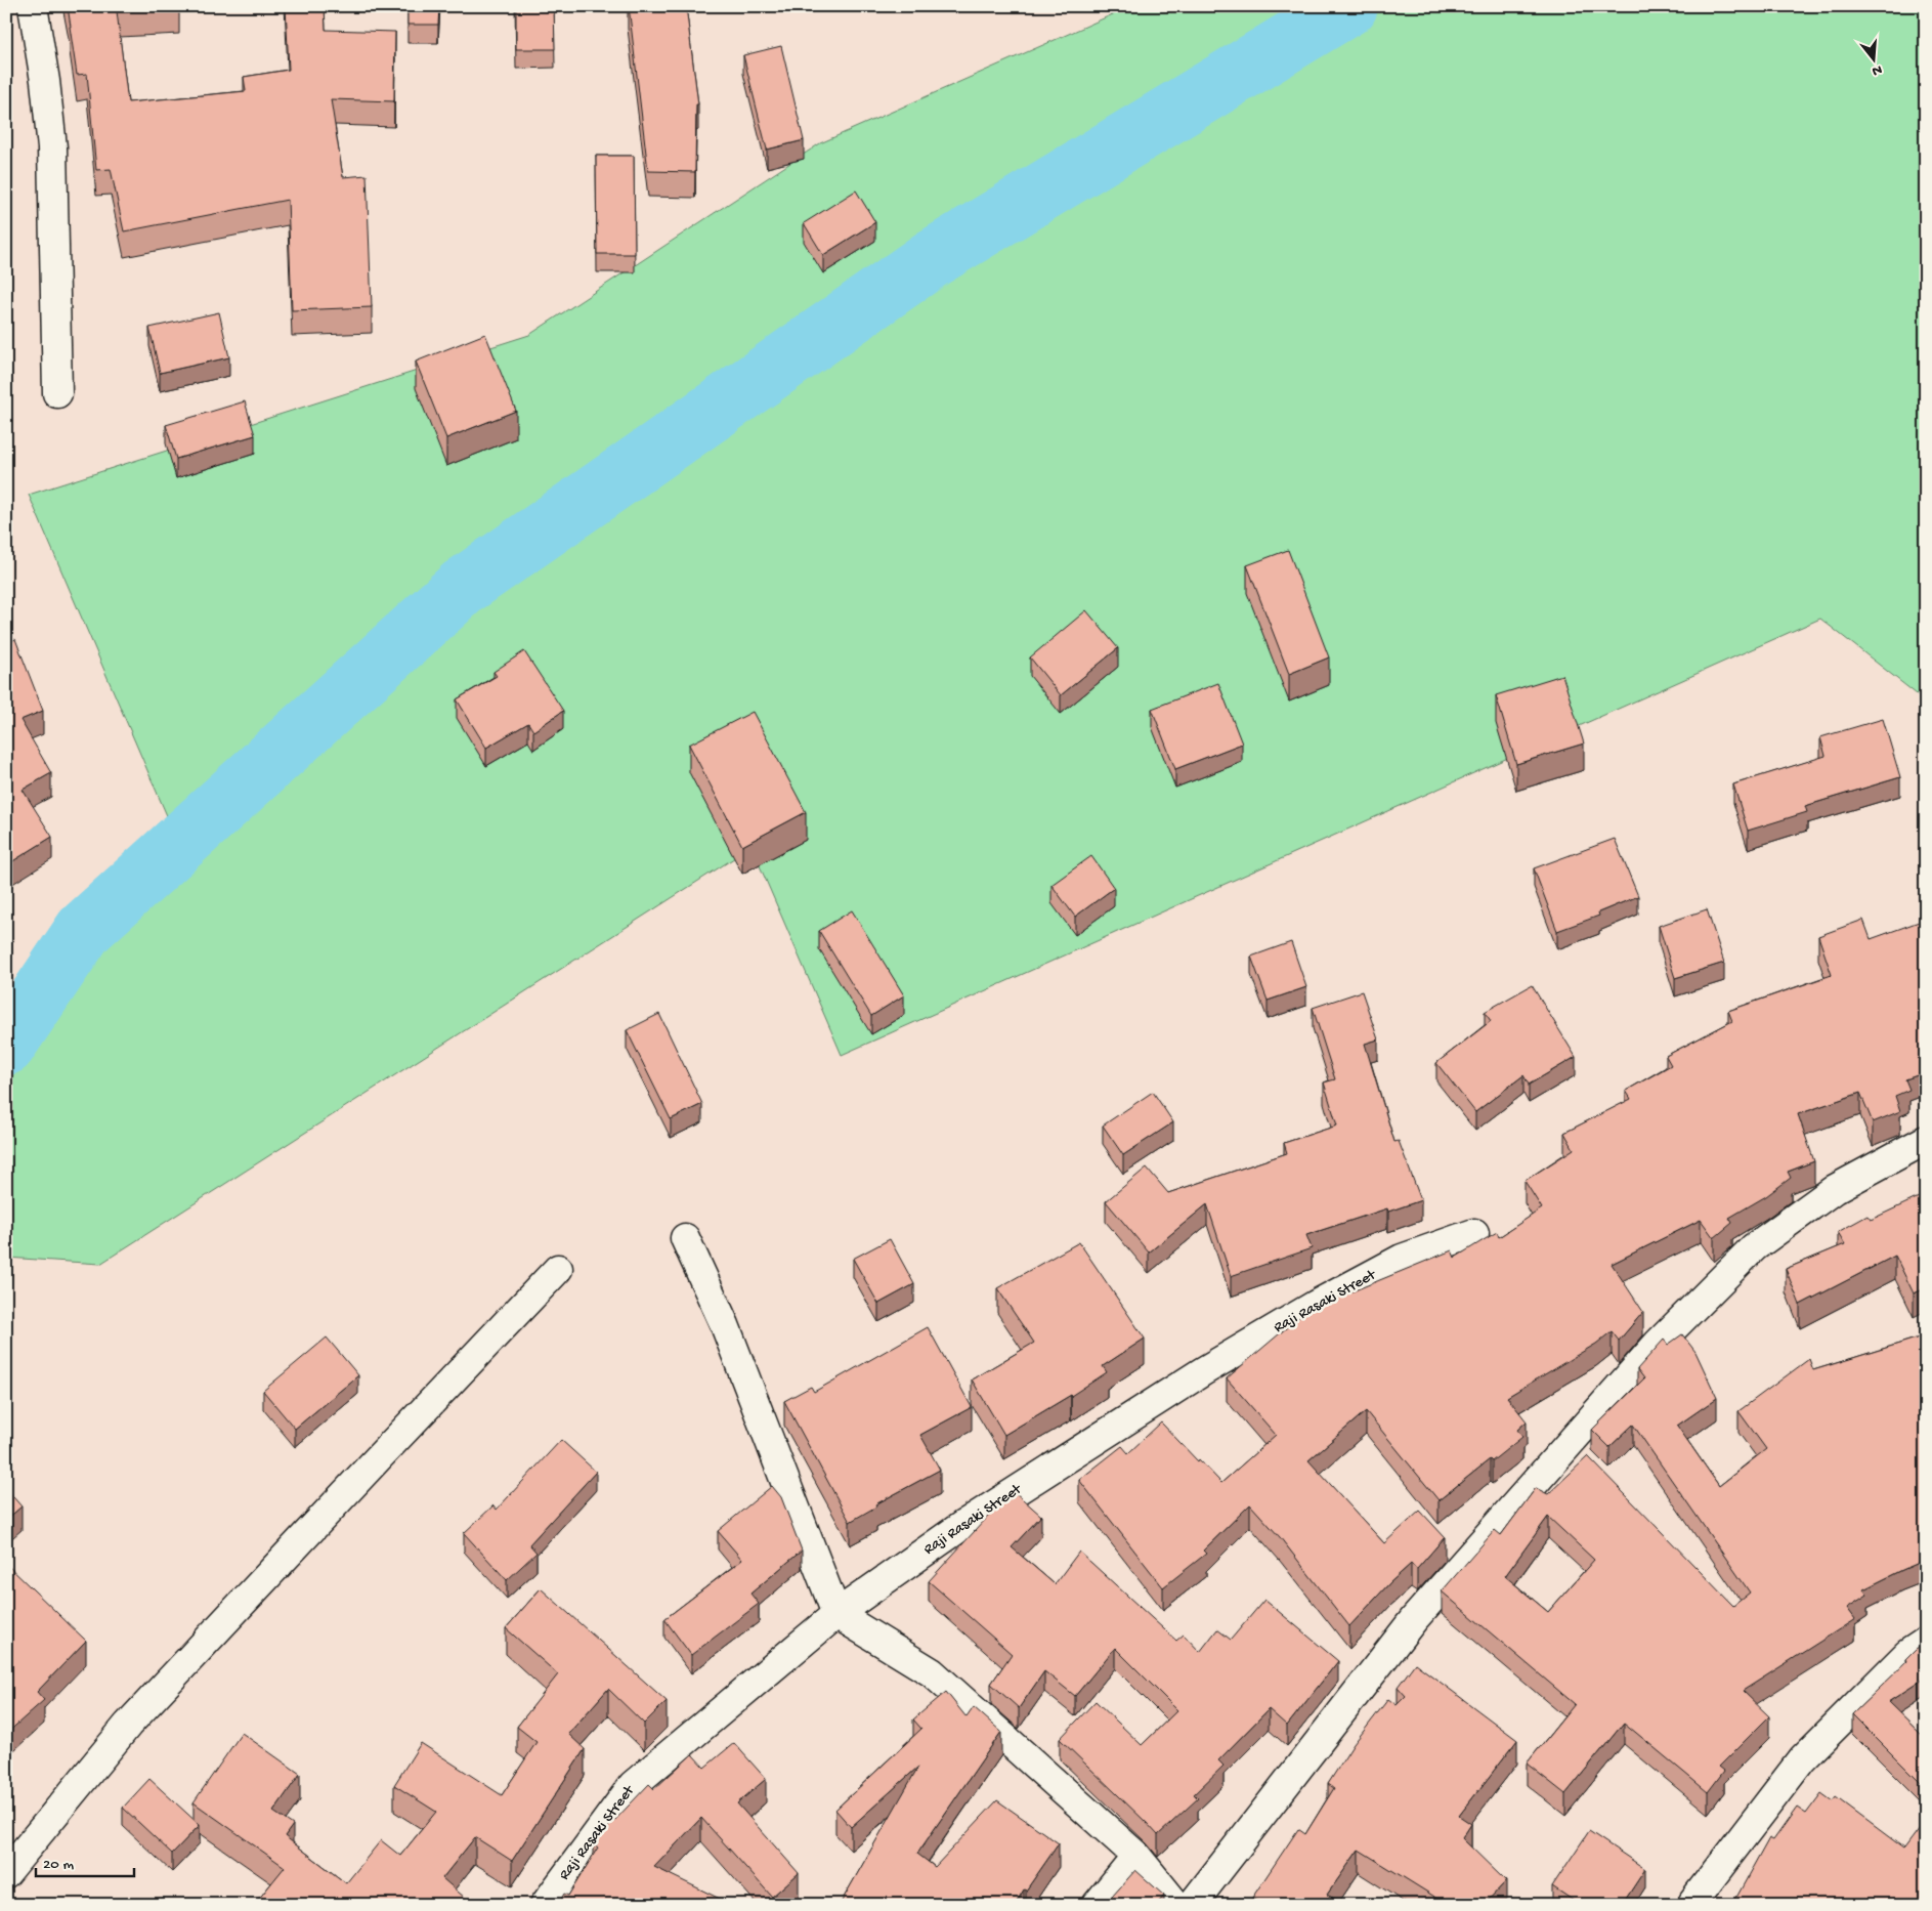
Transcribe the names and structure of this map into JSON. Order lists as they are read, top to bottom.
{
  "streets": {
    "street": ["Raji Rasaki Street"]
  },
  "scale_bar": "20 m",
  "north": "bottom"
}
